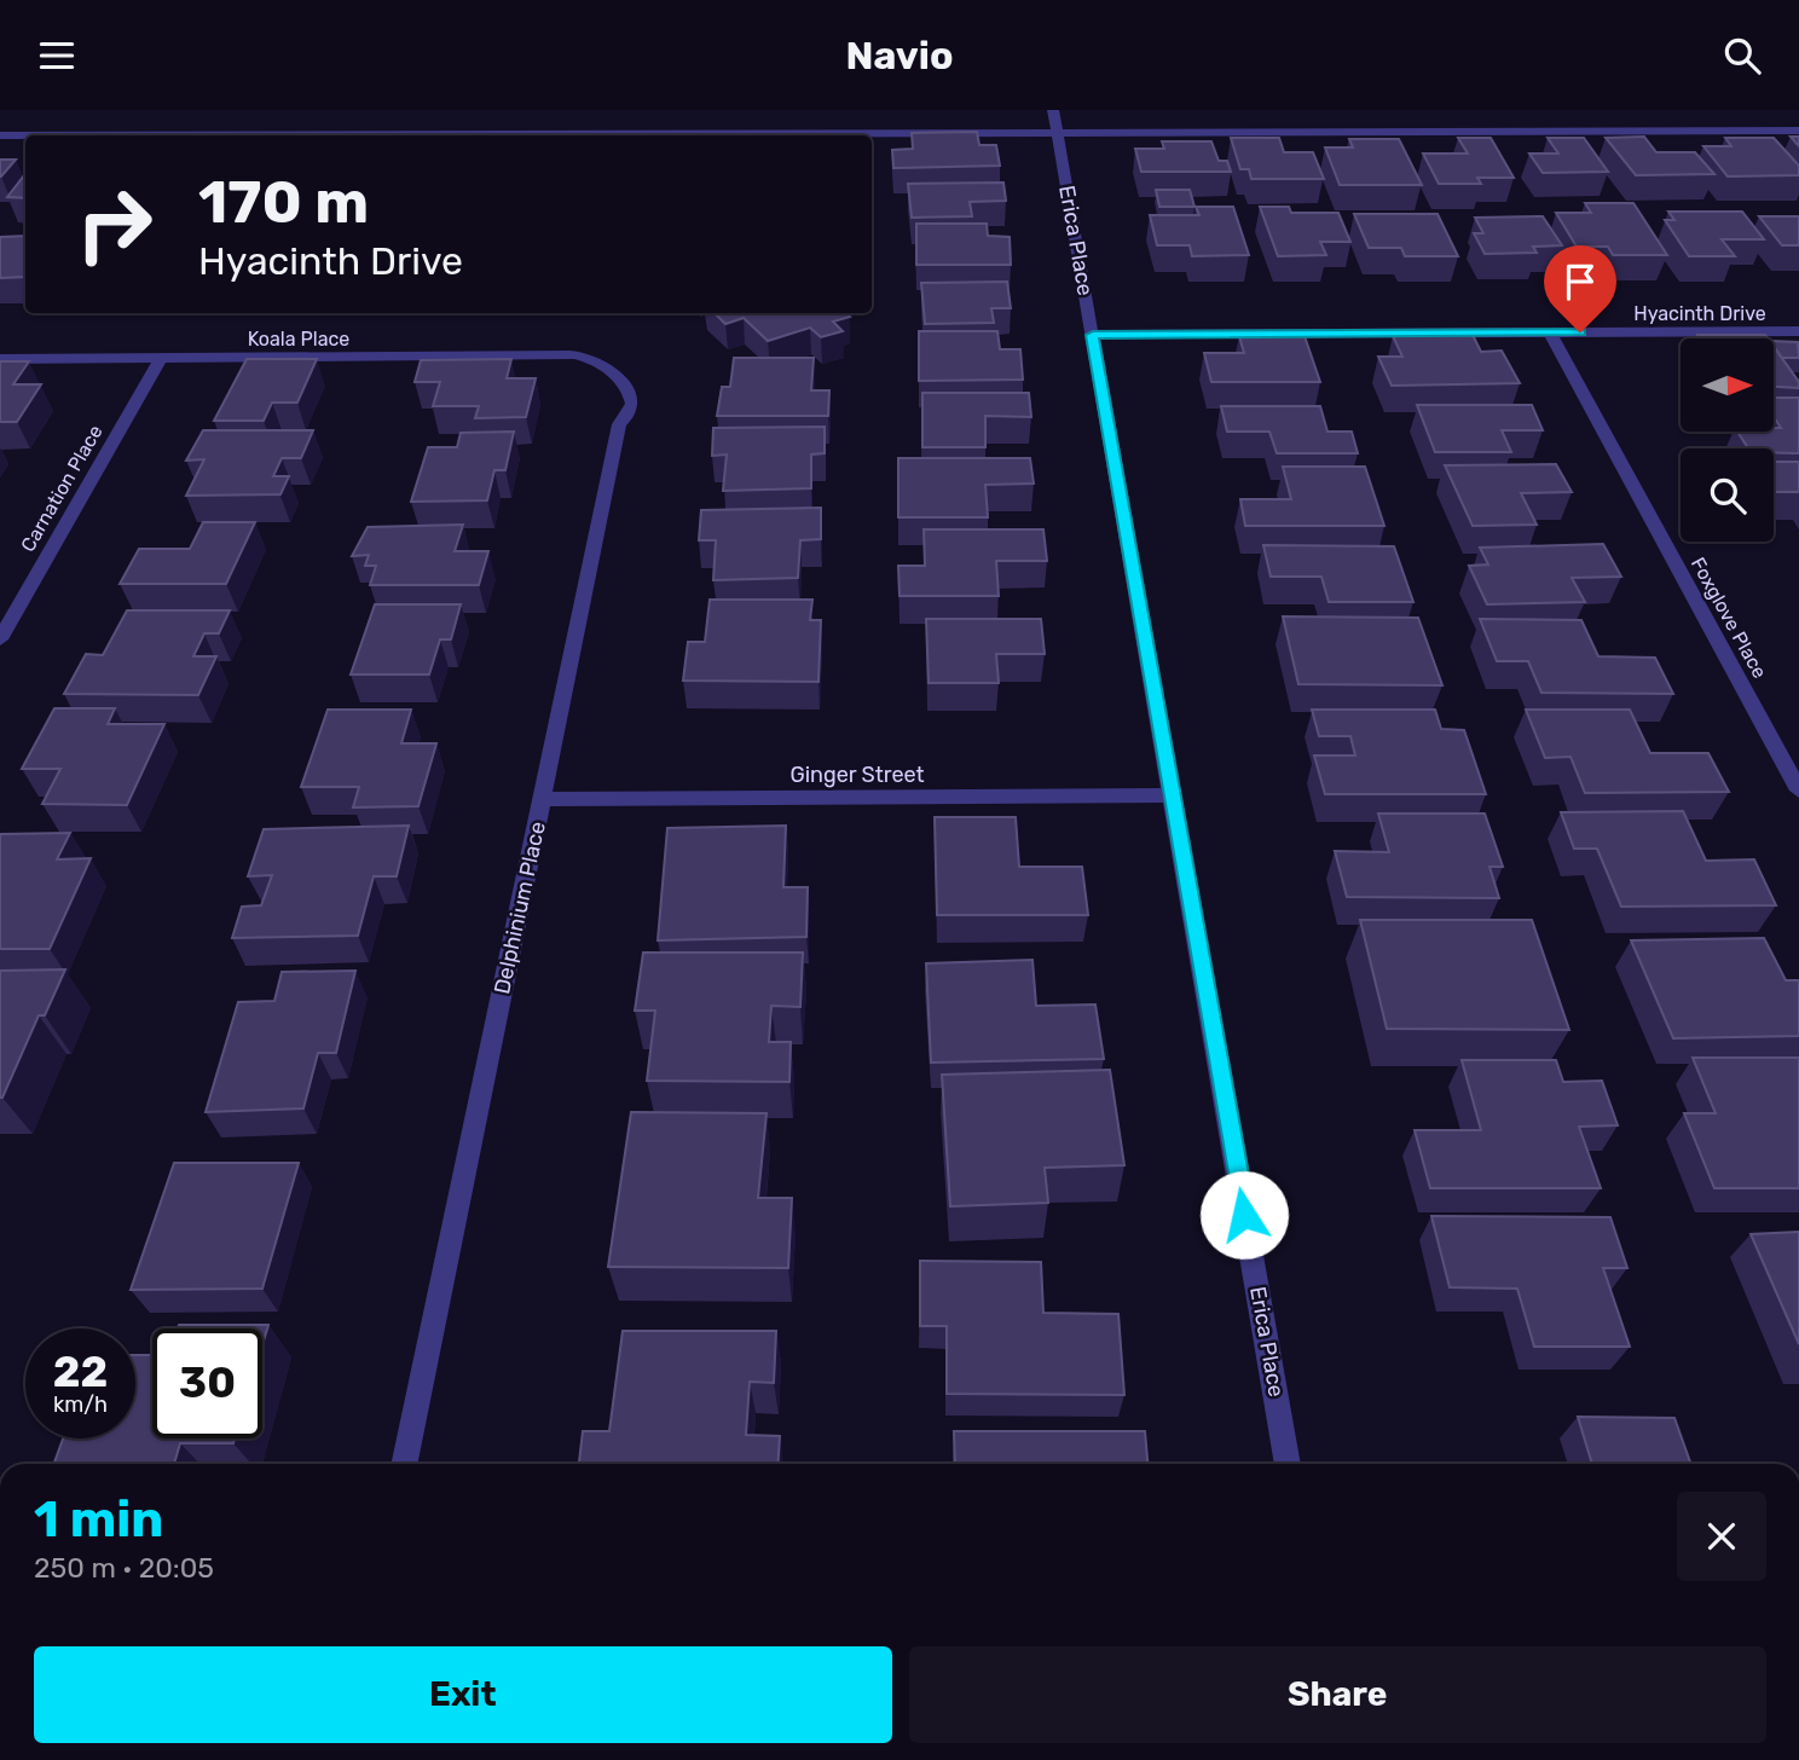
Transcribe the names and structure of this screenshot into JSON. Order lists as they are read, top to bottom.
{
  "streets": {
    "street": [
      "Erica Place",
      "Hyacinth Drive",
      "Koala Place",
      "Carnation Place",
      "Foxglove Place",
      "Ginger Street",
      "Delphinium Place"
    ]
  },
  "crossings": [
    ["Erica Place", "Hyacinth Drive"],
    ["Erica Place", "Ginger Street"],
    ["Hyacinth Drive", "Foxglove Place"],
    ["Koala Place", "Carnation Place"],
    ["Koala Place", "Delphinium Place"],
    ["Ginger Street", "Delphinium Place"]
  ],
  "north": "right",
  "page": {
    "header": "Navio",
    "turn": ["170 m", "Hyacinth Drive"],
    "speed": "22 km/h",
    "limit": "30",
    "heading": ["1 min", "250 m · 20:05"],
    "buttons": ["Exit", "Share"]
  }
}
